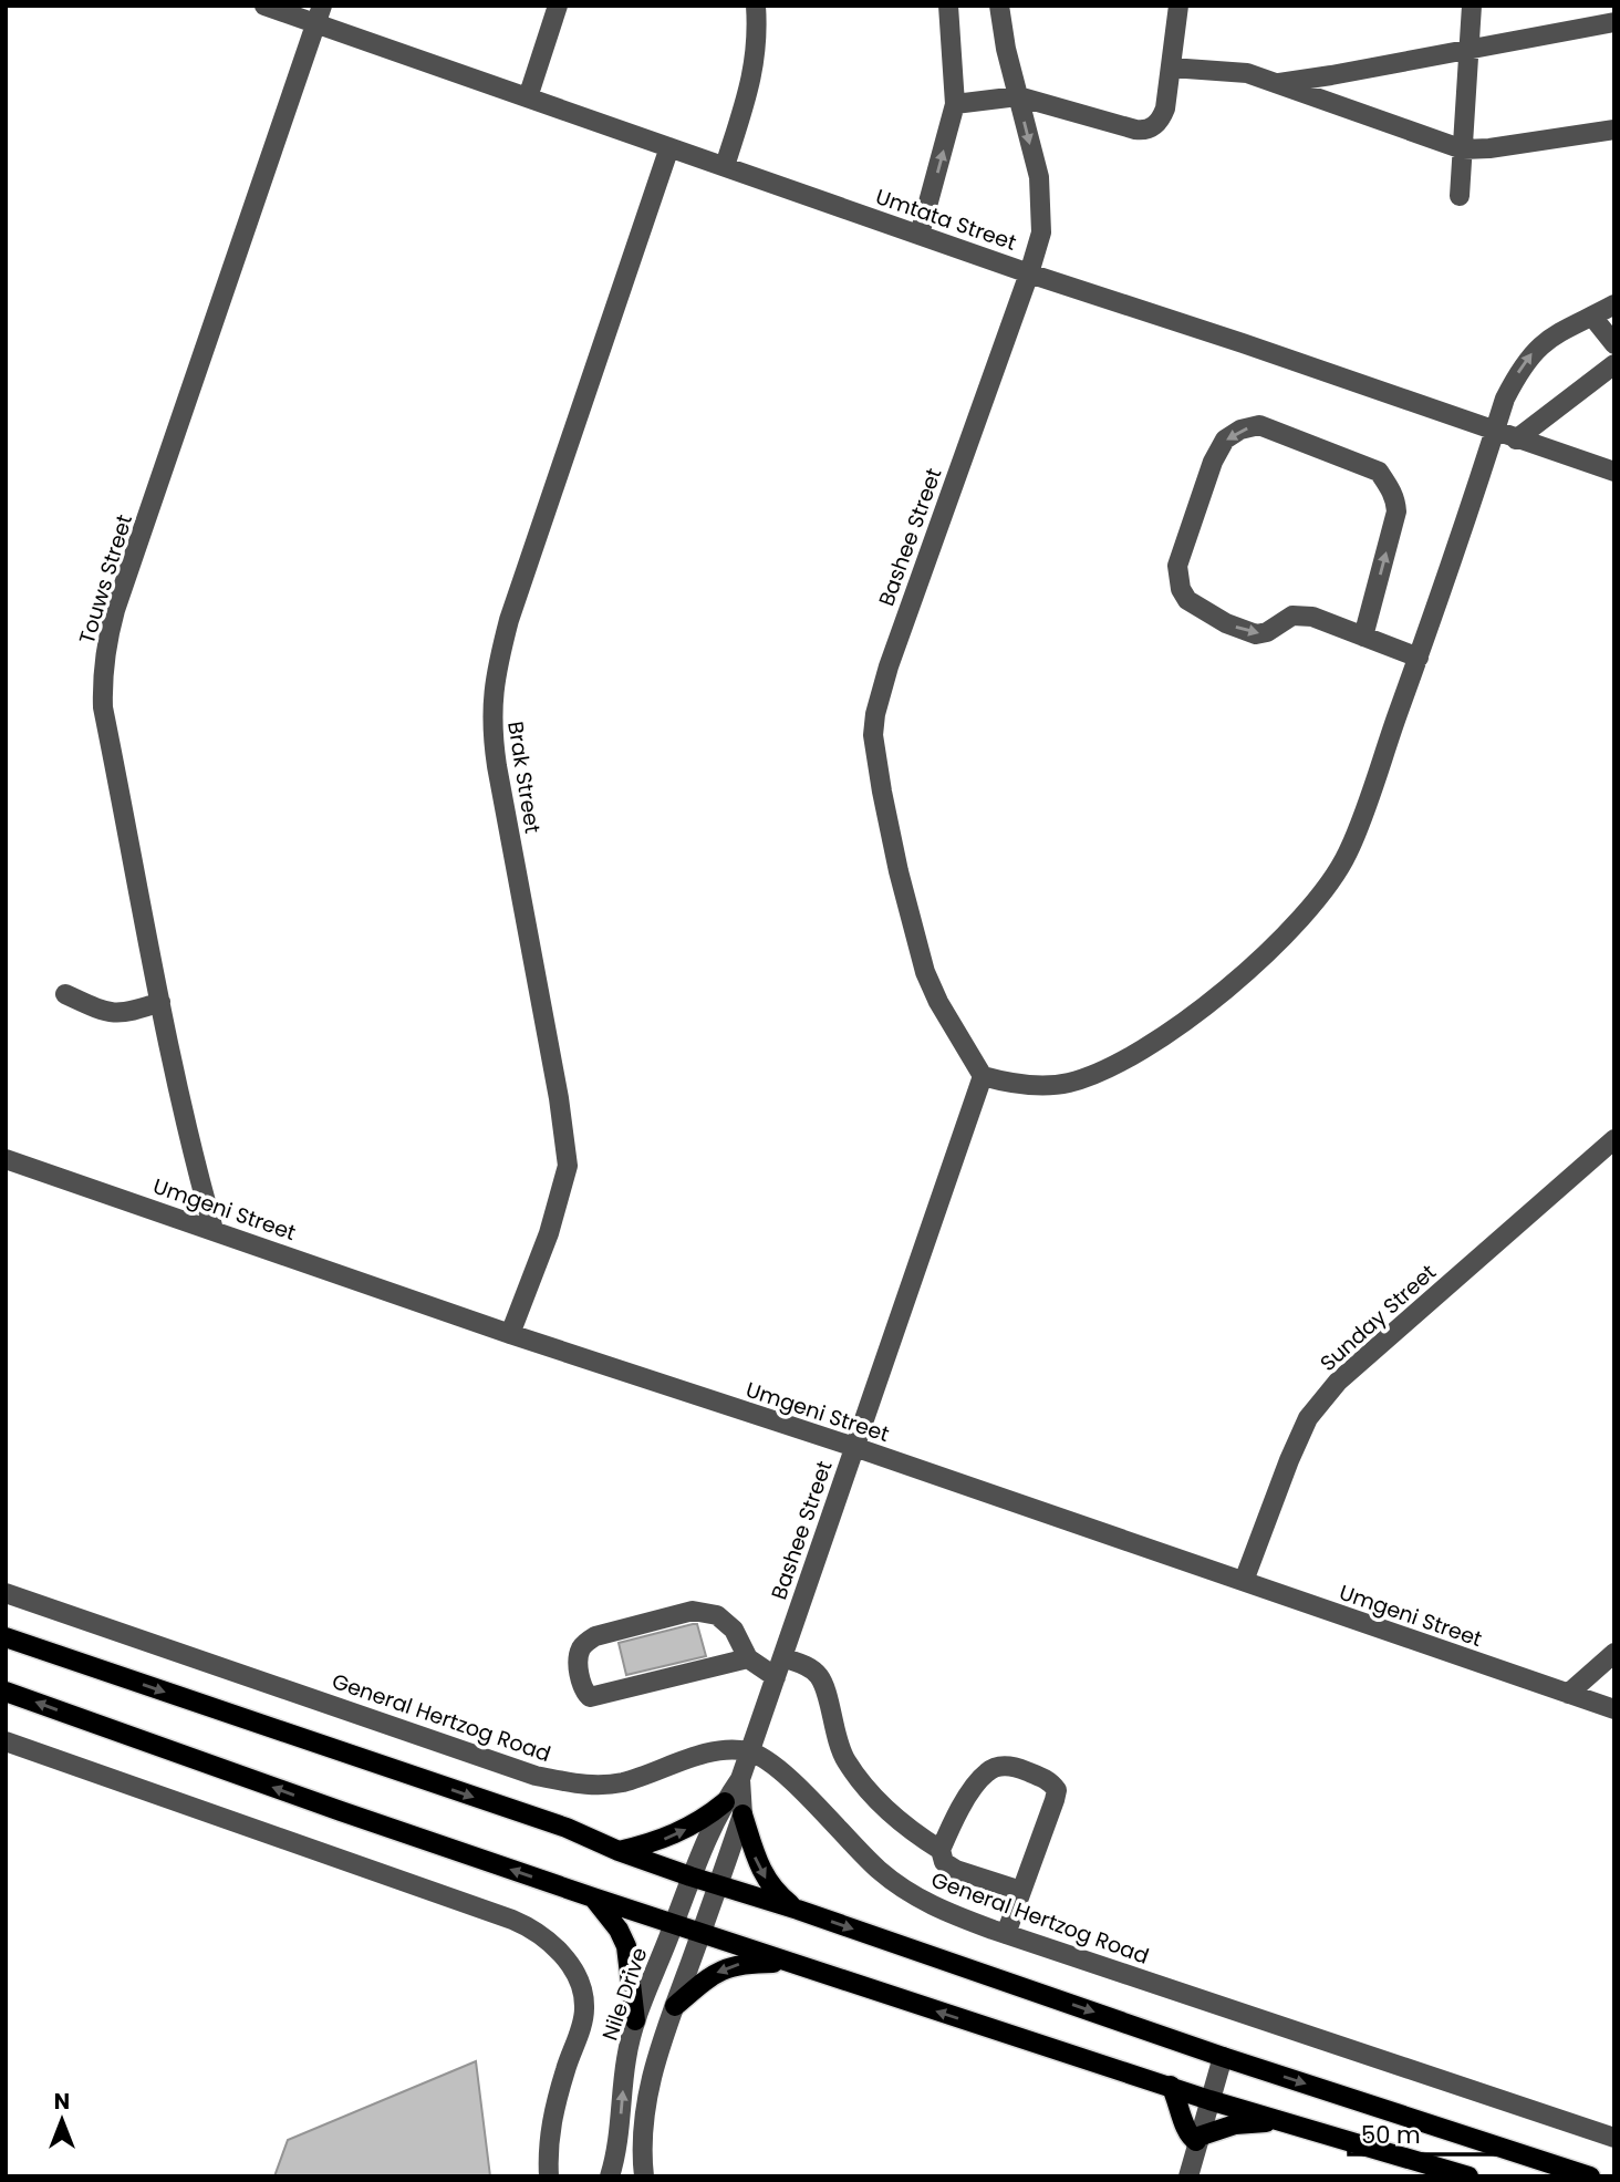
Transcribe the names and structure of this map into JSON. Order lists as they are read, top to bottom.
{
  "streets": {
    "street": [
      "Umtata Street",
      "Bashee Street",
      "Touws Street",
      "Brak Street",
      "Umgeni Street",
      "Sunday Street",
      "General Hertzog Road",
      "Nile Drive"
    ]
  },
  "crossings": [
    ["Umtata Street", "Bashee Street"],
    ["Umtata Street", "Touws Street"],
    ["Umtata Street", "Brak Street"],
    ["Bashee Street", "Umgeni Street"],
    ["Bashee Street", "General Hertzog Road"],
    ["Bashee Street", "Nile Drive"],
    ["Touws Street", "Umgeni Street"],
    ["Brak Street", "Umgeni Street"],
    ["Umgeni Street", "Sunday Street"]
  ],
  "scale_bar": "50 m",
  "north": "top"
}
